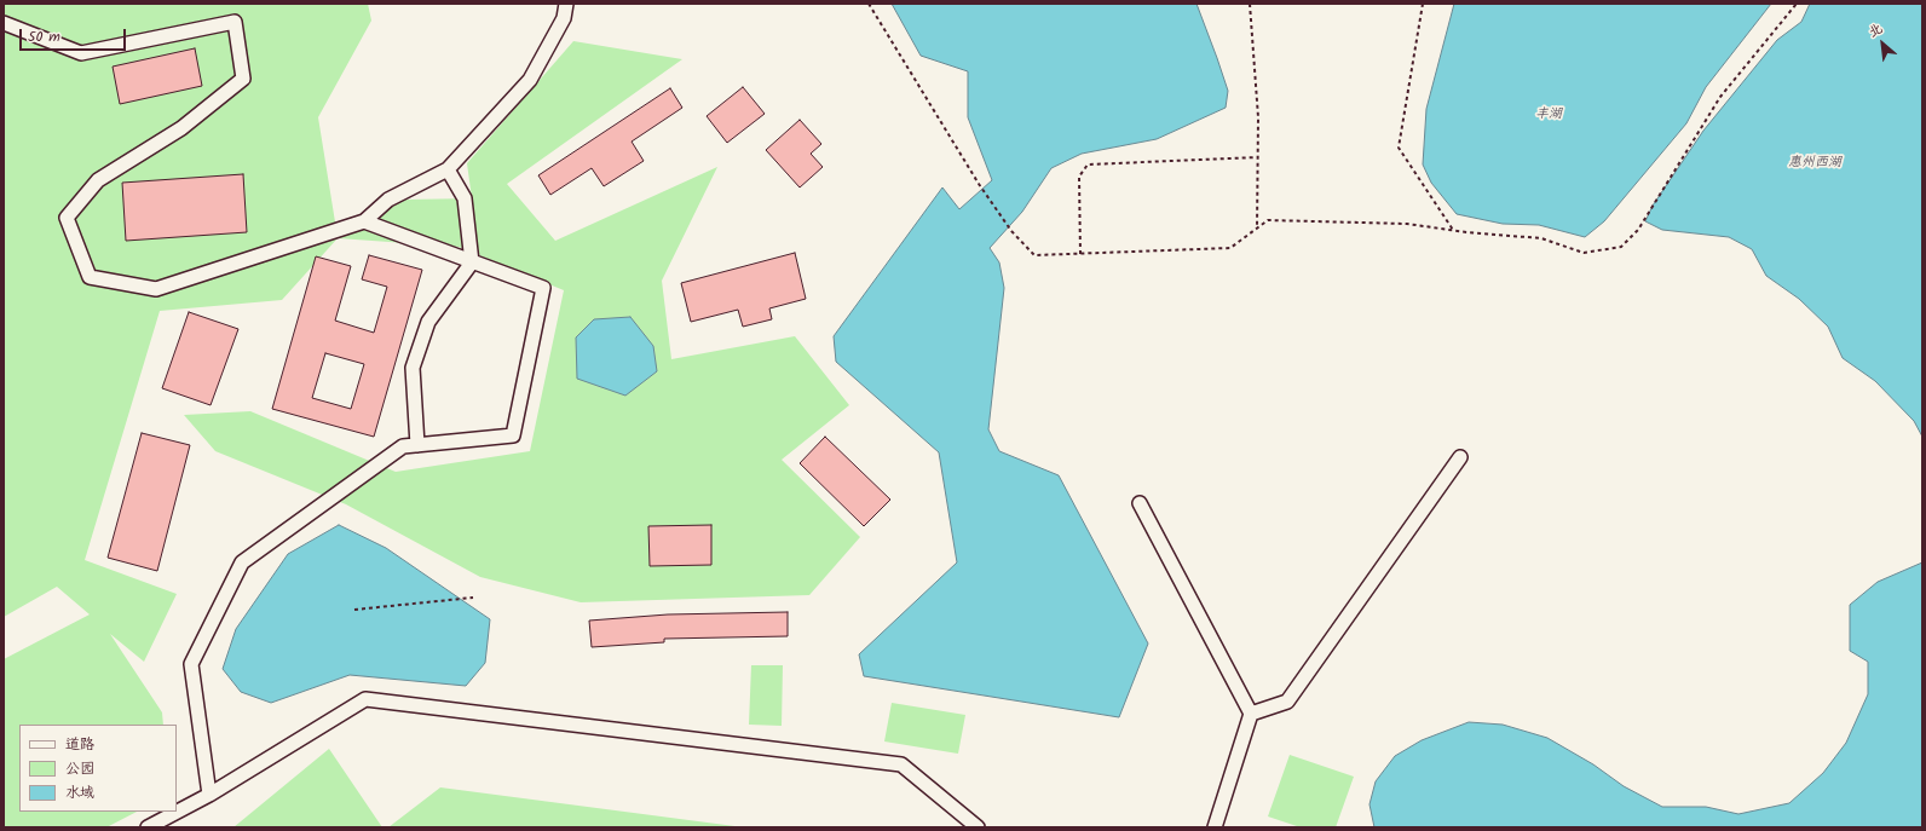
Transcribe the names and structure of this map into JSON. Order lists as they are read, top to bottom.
{
  "water": ["丰湖", "惠州西湖"],
  "legend": ["道路", "公园", "水域"],
  "scale_bar": "50 m",
  "north": "top left"
}
